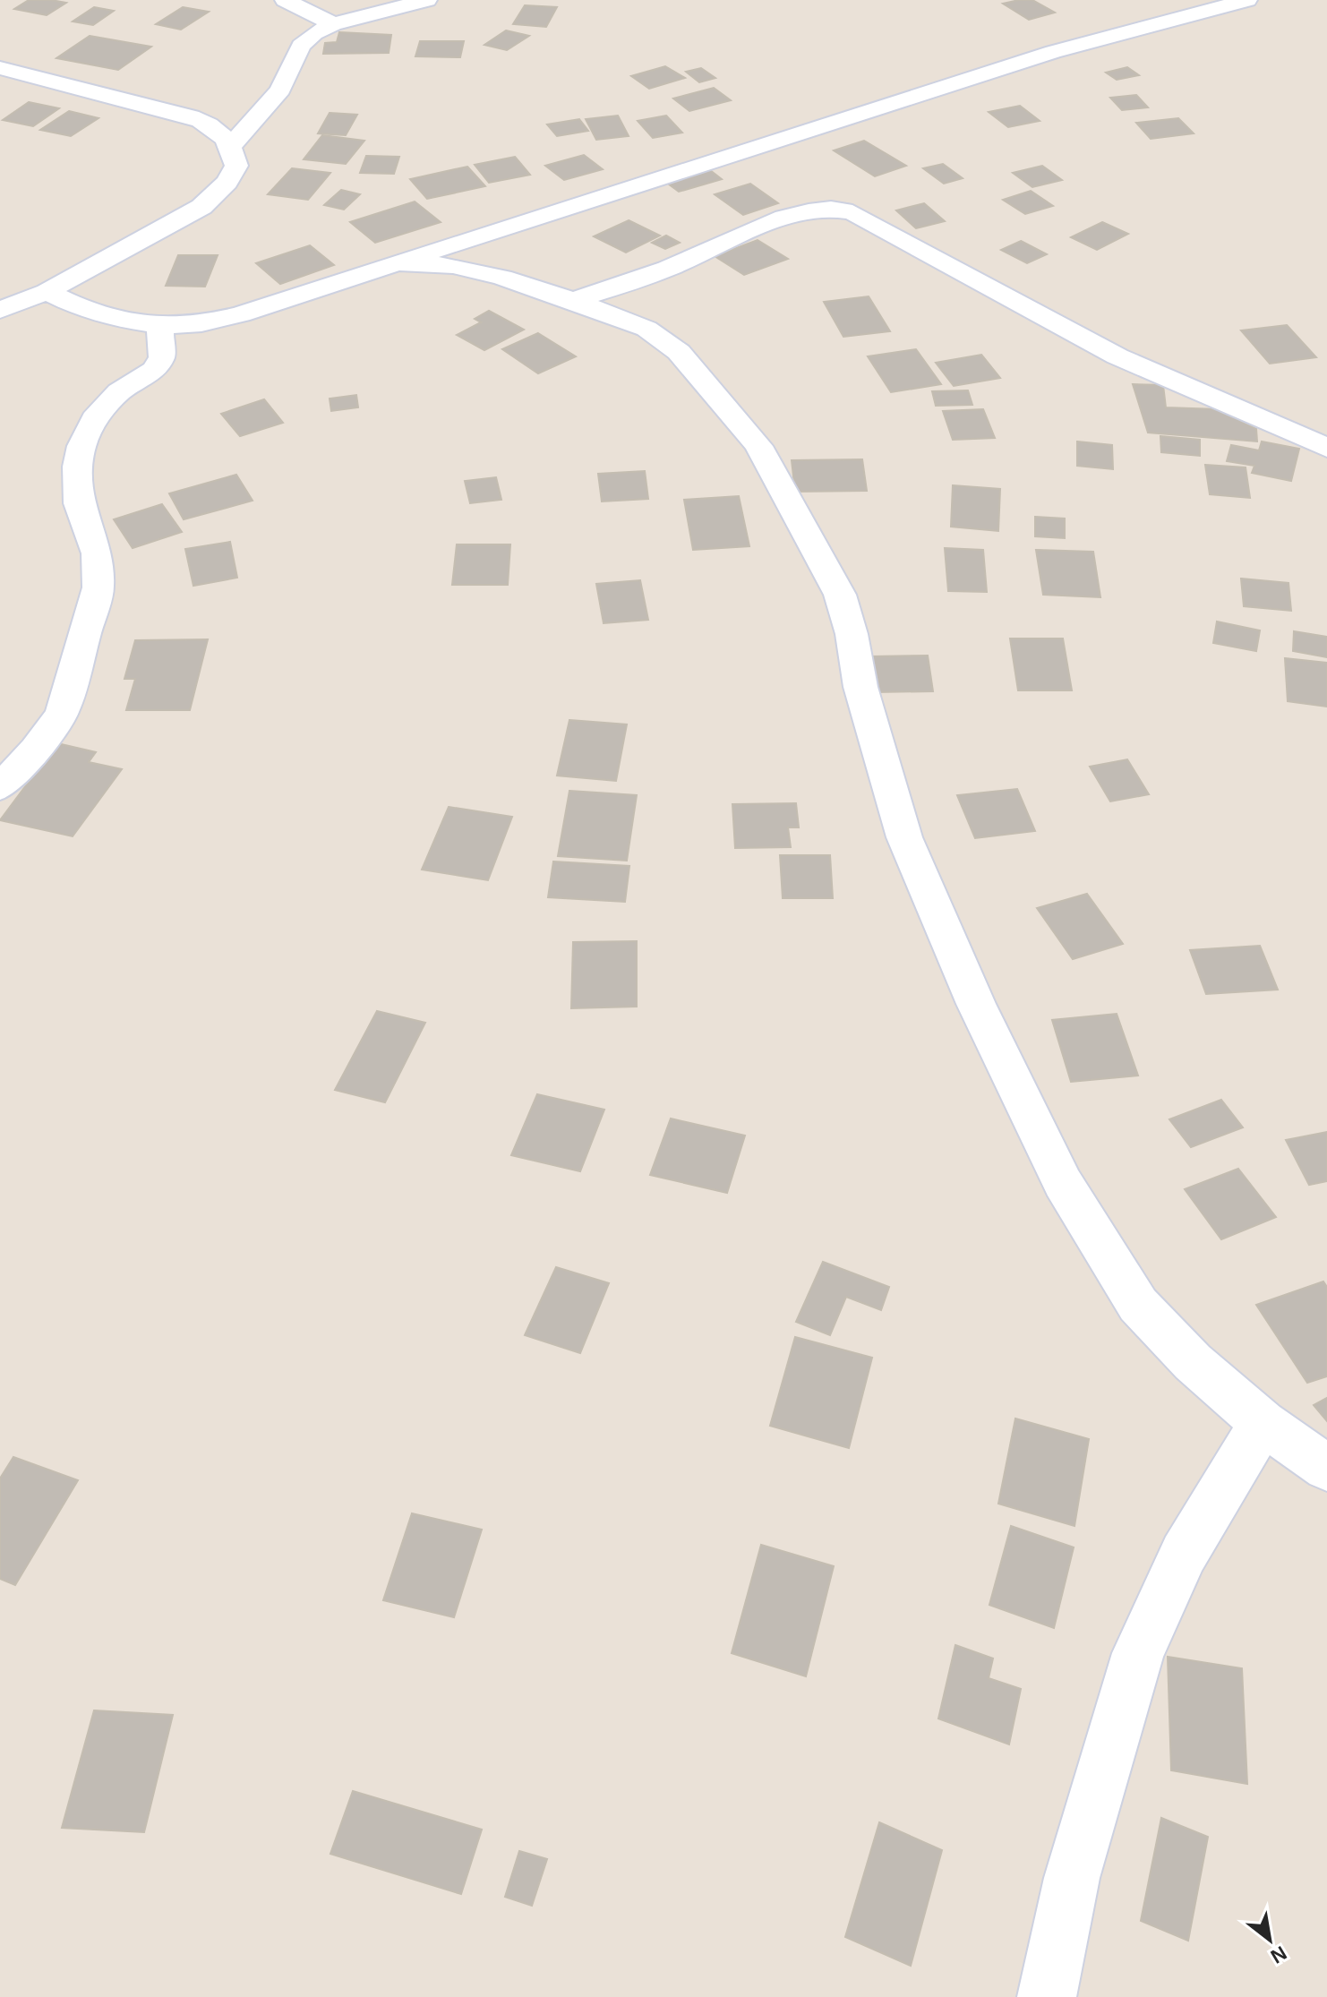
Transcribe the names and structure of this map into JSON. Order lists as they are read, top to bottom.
{
  "north": "bottom right"
}
